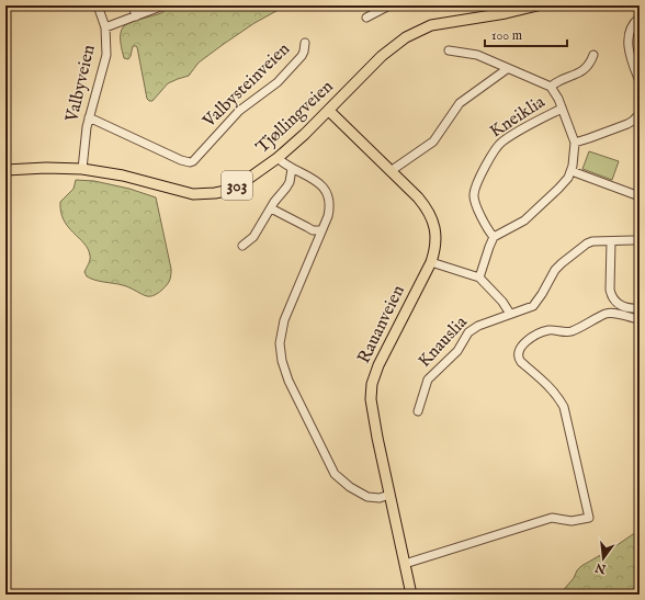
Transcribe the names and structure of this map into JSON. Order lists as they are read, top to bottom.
{
  "streets": {
    "main road": ["Tjøllingveien", "303", "Rauanveien"],
    "street": [
      "Valbyveien",
      "Valbysteinveien",
      "Kneiklia",
      "Knauslia"
    ]
  },
  "crossings": [
    ["Valbyveien", "Valbysteinveien"],
    ["Valbyveien", "Tjøllingveien"],
    ["Tjøllingveien", "Rauanveien"]
  ],
  "scale_bar": "100 m",
  "north": "bottom"
}
